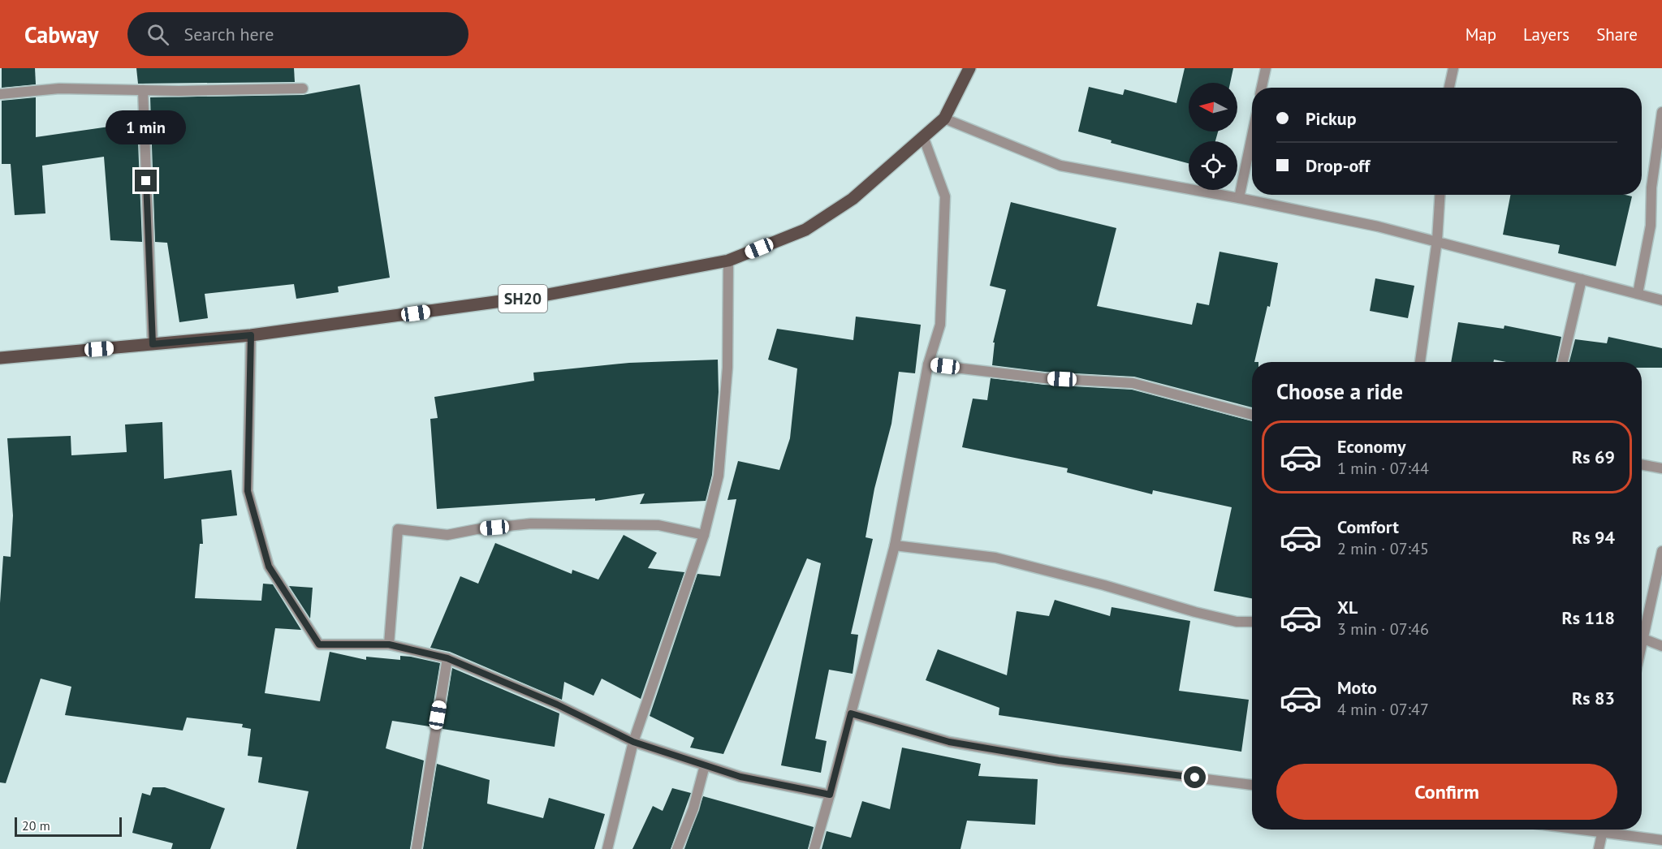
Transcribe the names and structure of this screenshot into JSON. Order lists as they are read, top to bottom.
{
  "streets": {
    "main road": ["SH20"]
  },
  "scale_bar": "20 m",
  "north": "left",
  "page": {
    "header": "Cabway",
    "search": "Search here",
    "nav": ["Map", "Layers", "Share"],
    "banner": ["Pickup", "Drop-off"],
    "bubble": "1 min",
    "heading": "Choose a ride",
    "list": [
      {
        "name": "Economy",
        "note": "1 min · 07:44",
        "value": "Rs 69"
      },
      {
        "name": "Comfort",
        "note": "2 min · 07:45",
        "value": "Rs 94"
      },
      {
        "name": "XL",
        "note": "3 min · 07:46",
        "value": "Rs 118"
      },
      {
        "name": "Moto",
        "note": "4 min · 07:47",
        "value": "Rs 83"
      }
    ],
    "buttons": "Confirm",
    "scale": "20 m"
  }
}
